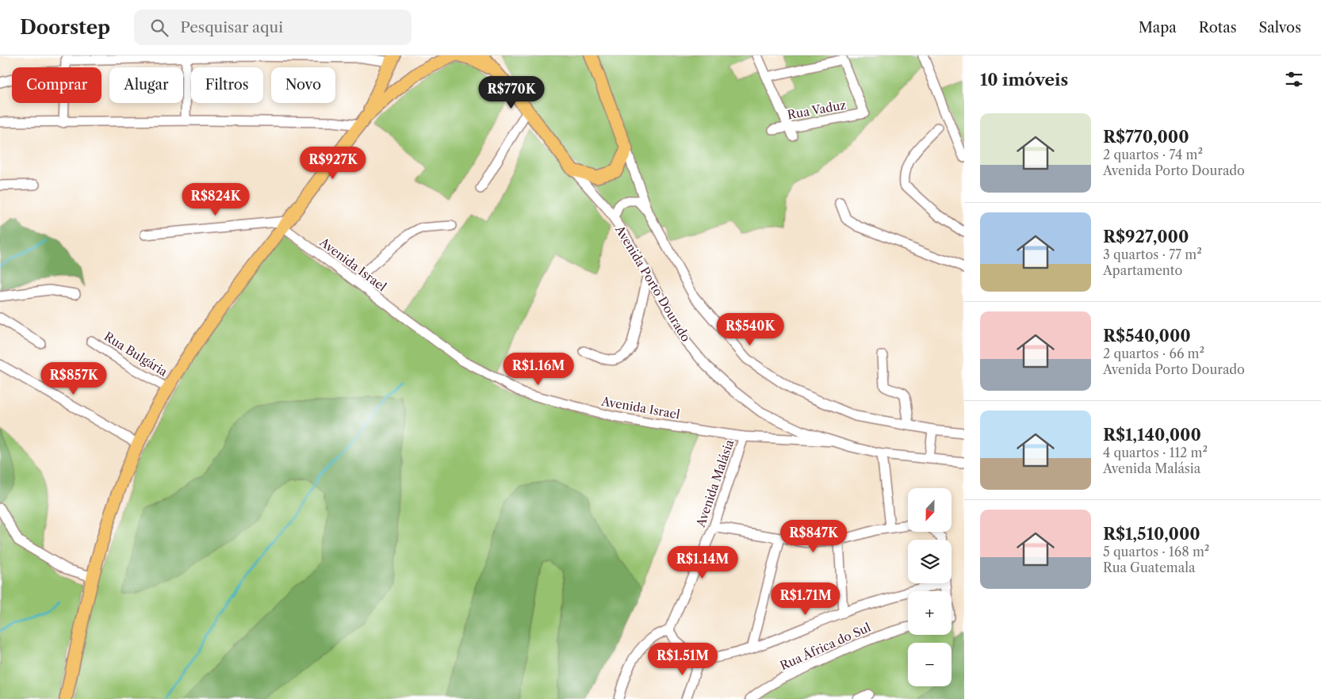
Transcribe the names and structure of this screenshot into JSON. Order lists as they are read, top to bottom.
{
  "streets": {
    "main road": ["Avenida Porto Dourado"],
    "street": [
      "Rua Vaduz",
      "Avenida Israel",
      "Rua Bulgária",
      "Avenida Malásia",
      "Rua África do Sul"
    ]
  },
  "crossings": [
    ["Avenida Israel", "Avenida Porto Dourado"],
    ["Avenida Israel", "Avenida Malásia"]
  ],
  "north": "bottom",
  "page": {
    "header": "Doorstep",
    "search": "Pesquisar aqui",
    "nav": ["Mapa", "Rotas", "Salvos"],
    "heading": "10 imóveis",
    "chip": [
      "Comprar",
      "Alugar",
      "Filtros",
      "Novo"
    ],
    "price": [
      "R$770K",
      "R$927K",
      "R$824K",
      "R$540K",
      "R$1.16M",
      "R$857K",
      "R$847K",
      "R$1.14M",
      "R$1.71M",
      "R$1.51M"
    ],
    "list": [
      {
        "name": "R$770,000",
        "note": "2 quartos · 74 m² · Avenida Porto Dourado"
      },
      {
        "name": "R$927,000",
        "note": "3 quartos · 77 m² · Apartamento"
      },
      {
        "name": "R$540,000",
        "note": "2 quartos · 66 m² · Avenida Porto Dourado"
      },
      {
        "name": "R$1,140,000",
        "note": "4 quartos · 112 m² · Avenida Malásia"
      },
      {
        "name": "R$1,510,000",
        "note": "5 quartos · 168 m² · Rua Guatemala"
      }
    ],
    "map_buttons": ["+", "−"]
  }
}
